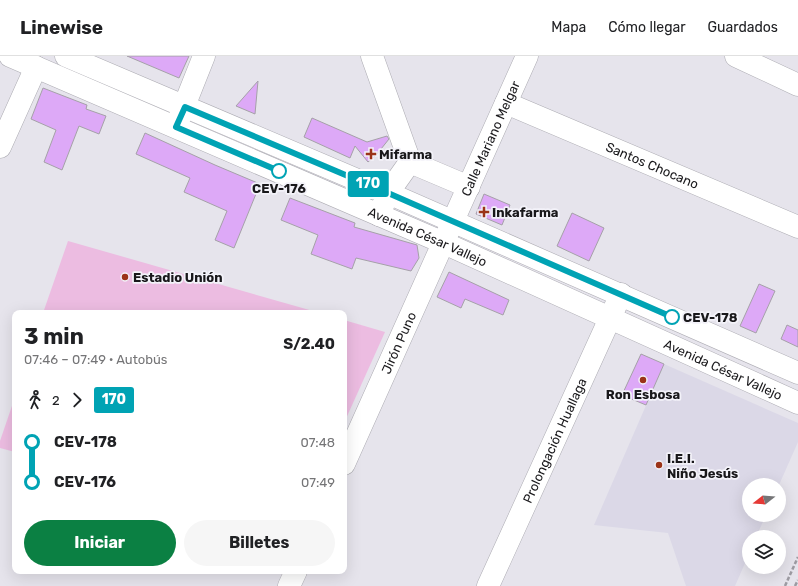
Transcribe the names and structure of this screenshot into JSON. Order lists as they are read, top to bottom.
{
  "streets": {
    "main road": [
      "Calle Mariano Melgar",
      "Santos Chocano",
      "Avenida César Vallejo",
      "Jirón Puno",
      "Prolongación Huallaga"
    ]
  },
  "crossings": [
    ["Calle Mariano Melgar", "Santos Chocano"],
    ["Calle Mariano Melgar", "Avenida César Vallejo"],
    ["Calle Mariano Melgar", "Jirón Puno"],
    ["Avenida César Vallejo", "Jirón Puno"],
    ["Avenida César Vallejo", "Prolongación Huallaga"]
  ],
  "places": {
    "health": ["Mifarma", "Inkafarma"],
    "other": [
      "CEV-176",
      "Estadio Unión",
      "CEV-178",
      "Ron Esbosa",
      "I.E.I. Niño Jesús"
    ]
  },
  "lines": ["bus line 170"],
  "north": "left",
  "page": {
    "header": "Linewise",
    "nav": ["Mapa", "Cómo llegar", "Guardados"],
    "on_map": "170",
    "heading": ["3 min", "07:46 – 07:49 · Autobús", "S/2.40"],
    "legs": ["2", "170"],
    "list": [
      {
        "name": "CEV-178",
        "value": "07:48"
      },
      {
        "name": "CEV-176",
        "value": "07:49"
      }
    ],
    "buttons": ["Iniciar", "Billetes"]
  }
}
